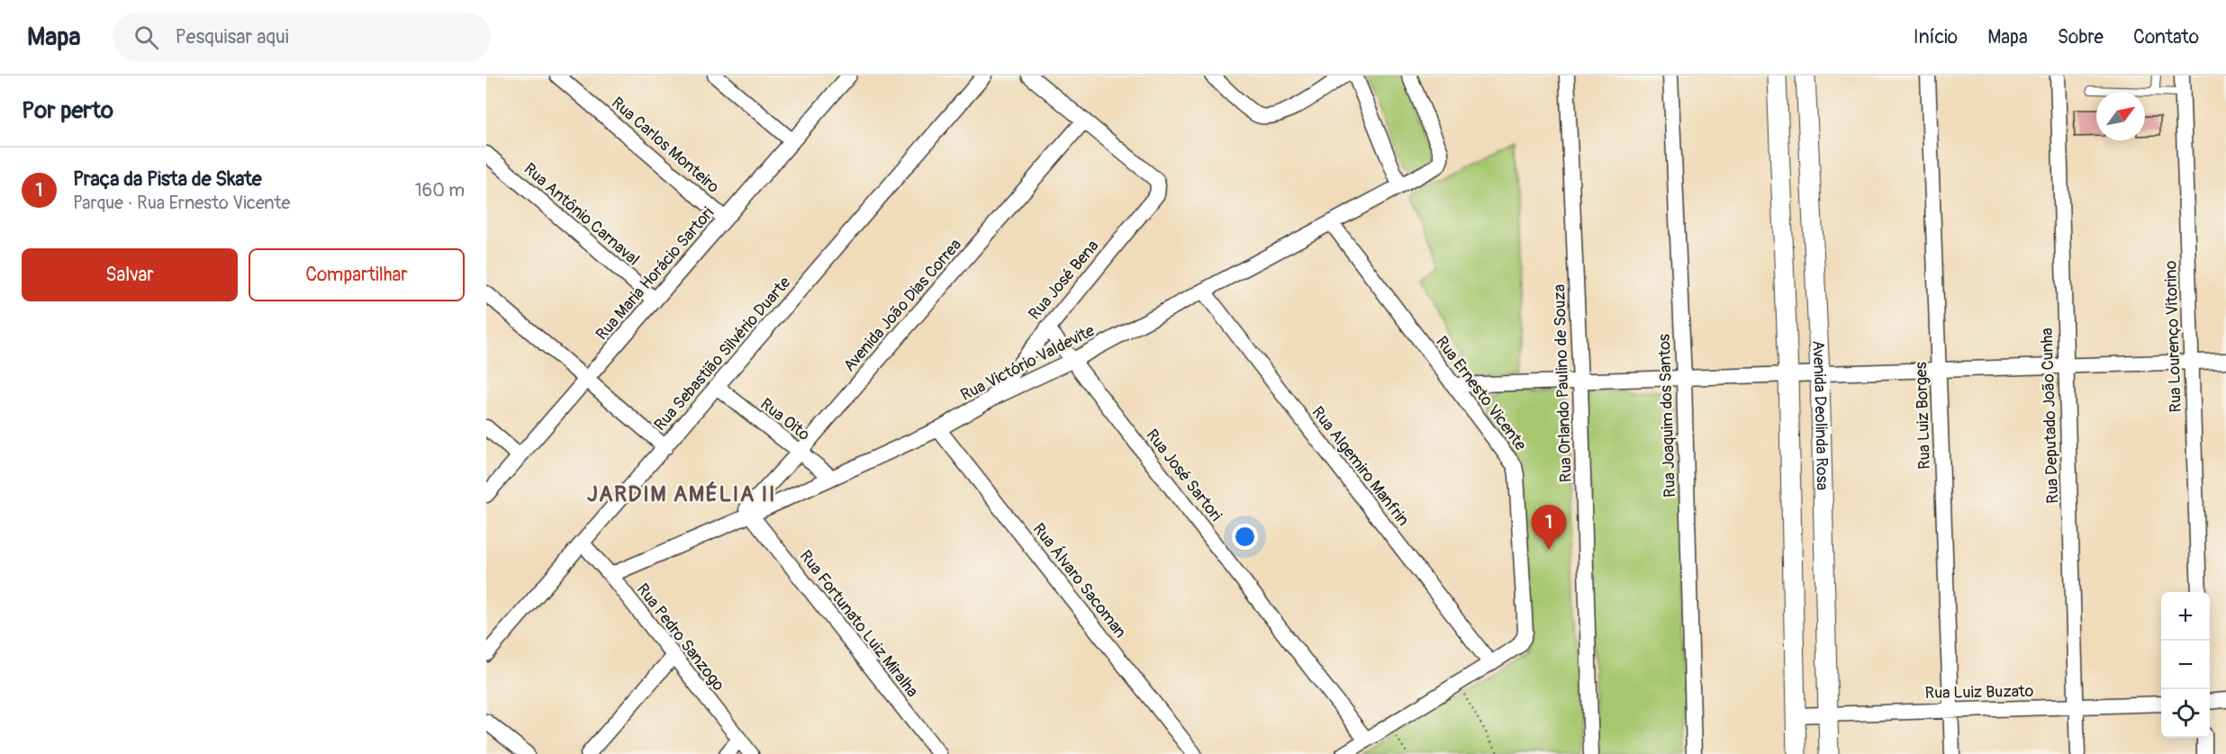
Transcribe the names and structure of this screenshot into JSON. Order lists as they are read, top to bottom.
{
  "streets": {
    "street": [
      "Rua Carlos Monteiro",
      "Rua Antônio Carnaval",
      "Rua Maria Horácio Sartori",
      "Rua José Bena",
      "Avenida João Dias Correa",
      "Rua Lourenço Vitorino",
      "Rua Sebastião Silvério Duarte",
      "Rua Victório Valdevite",
      "Rua Orlando Paulino de Souza",
      "Rua Ernesto Vicente",
      "Avenida Deolinda Rosa",
      "Rua Joaquim dos Santos",
      "Rua Luiz Borges",
      "Rua Deputado João Cunha",
      "Rua Oito",
      "Rua Algemiro Manfrin",
      "Rua José Sartori",
      "Rua Álvaro Sacoman",
      "Rua Fortunato Luiz Miralha",
      "Rua Pedro Sanzogo",
      "Rua Luiz Buzato"
    ]
  },
  "crossings": [
    ["Rua Carlos Monteiro", "Rua Maria Horácio Sartori"],
    ["Rua Antônio Carnaval", "Rua Maria Horácio Sartori"],
    ["Rua José Bena", "Avenida João Dias Correa"],
    ["Rua José Bena", "Rua Victório Valdevite"],
    ["Rua José Bena", "Rua José Sartori"],
    ["Avenida João Dias Correa", "Rua Victório Valdevite"],
    ["Avenida João Dias Correa", "Rua Oito"],
    ["Avenida João Dias Correa", "Rua Fortunato Luiz Miralha"],
    ["Rua Sebastião Silvério Duarte", "Rua Oito"],
    ["Rua Sebastião Silvério Duarte", "Rua Pedro Sanzogo"],
    ["Rua Victório Valdevite", "Rua Ernesto Vicente"],
    ["Rua Victório Valdevite", "Rua Oito"],
    ["Rua Victório Valdevite", "Rua Algemiro Manfrin"],
    ["Rua Victório Valdevite", "Rua José Sartori"],
    ["Rua Victório Valdevite", "Rua Álvaro Sacoman"],
    ["Rua Victório Valdevite", "Rua Fortunato Luiz Miralha"],
    ["Rua Victório Valdevite", "Rua Pedro Sanzogo"],
    ["Rua Ernesto Vicente", "Rua Algemiro Manfrin"],
    ["Avenida Deolinda Rosa", "Rua Luiz Buzato"],
    ["Rua Luiz Borges", "Rua Luiz Buzato"],
    ["Rua Deputado João Cunha", "Rua Luiz Buzato"]
  ],
  "districts": ["JARDIM AMÉLIA II"],
  "north": "top right",
  "page": {
    "header": "Mapa",
    "search": "Pesquisar aqui",
    "nav": [
      "Início",
      "Mapa",
      "Sobre",
      "Contato"
    ],
    "heading": "Por perto",
    "list": [
      {
        "mark": "1",
        "name": "Praça da Pista de Skate",
        "note": "Parque · Rua Ernesto Vicente",
        "value": "160 m"
      }
    ],
    "buttons": ["Salvar", "Compartilhar"],
    "pins": "1",
    "map_buttons": ["+", "−"]
  }
}
